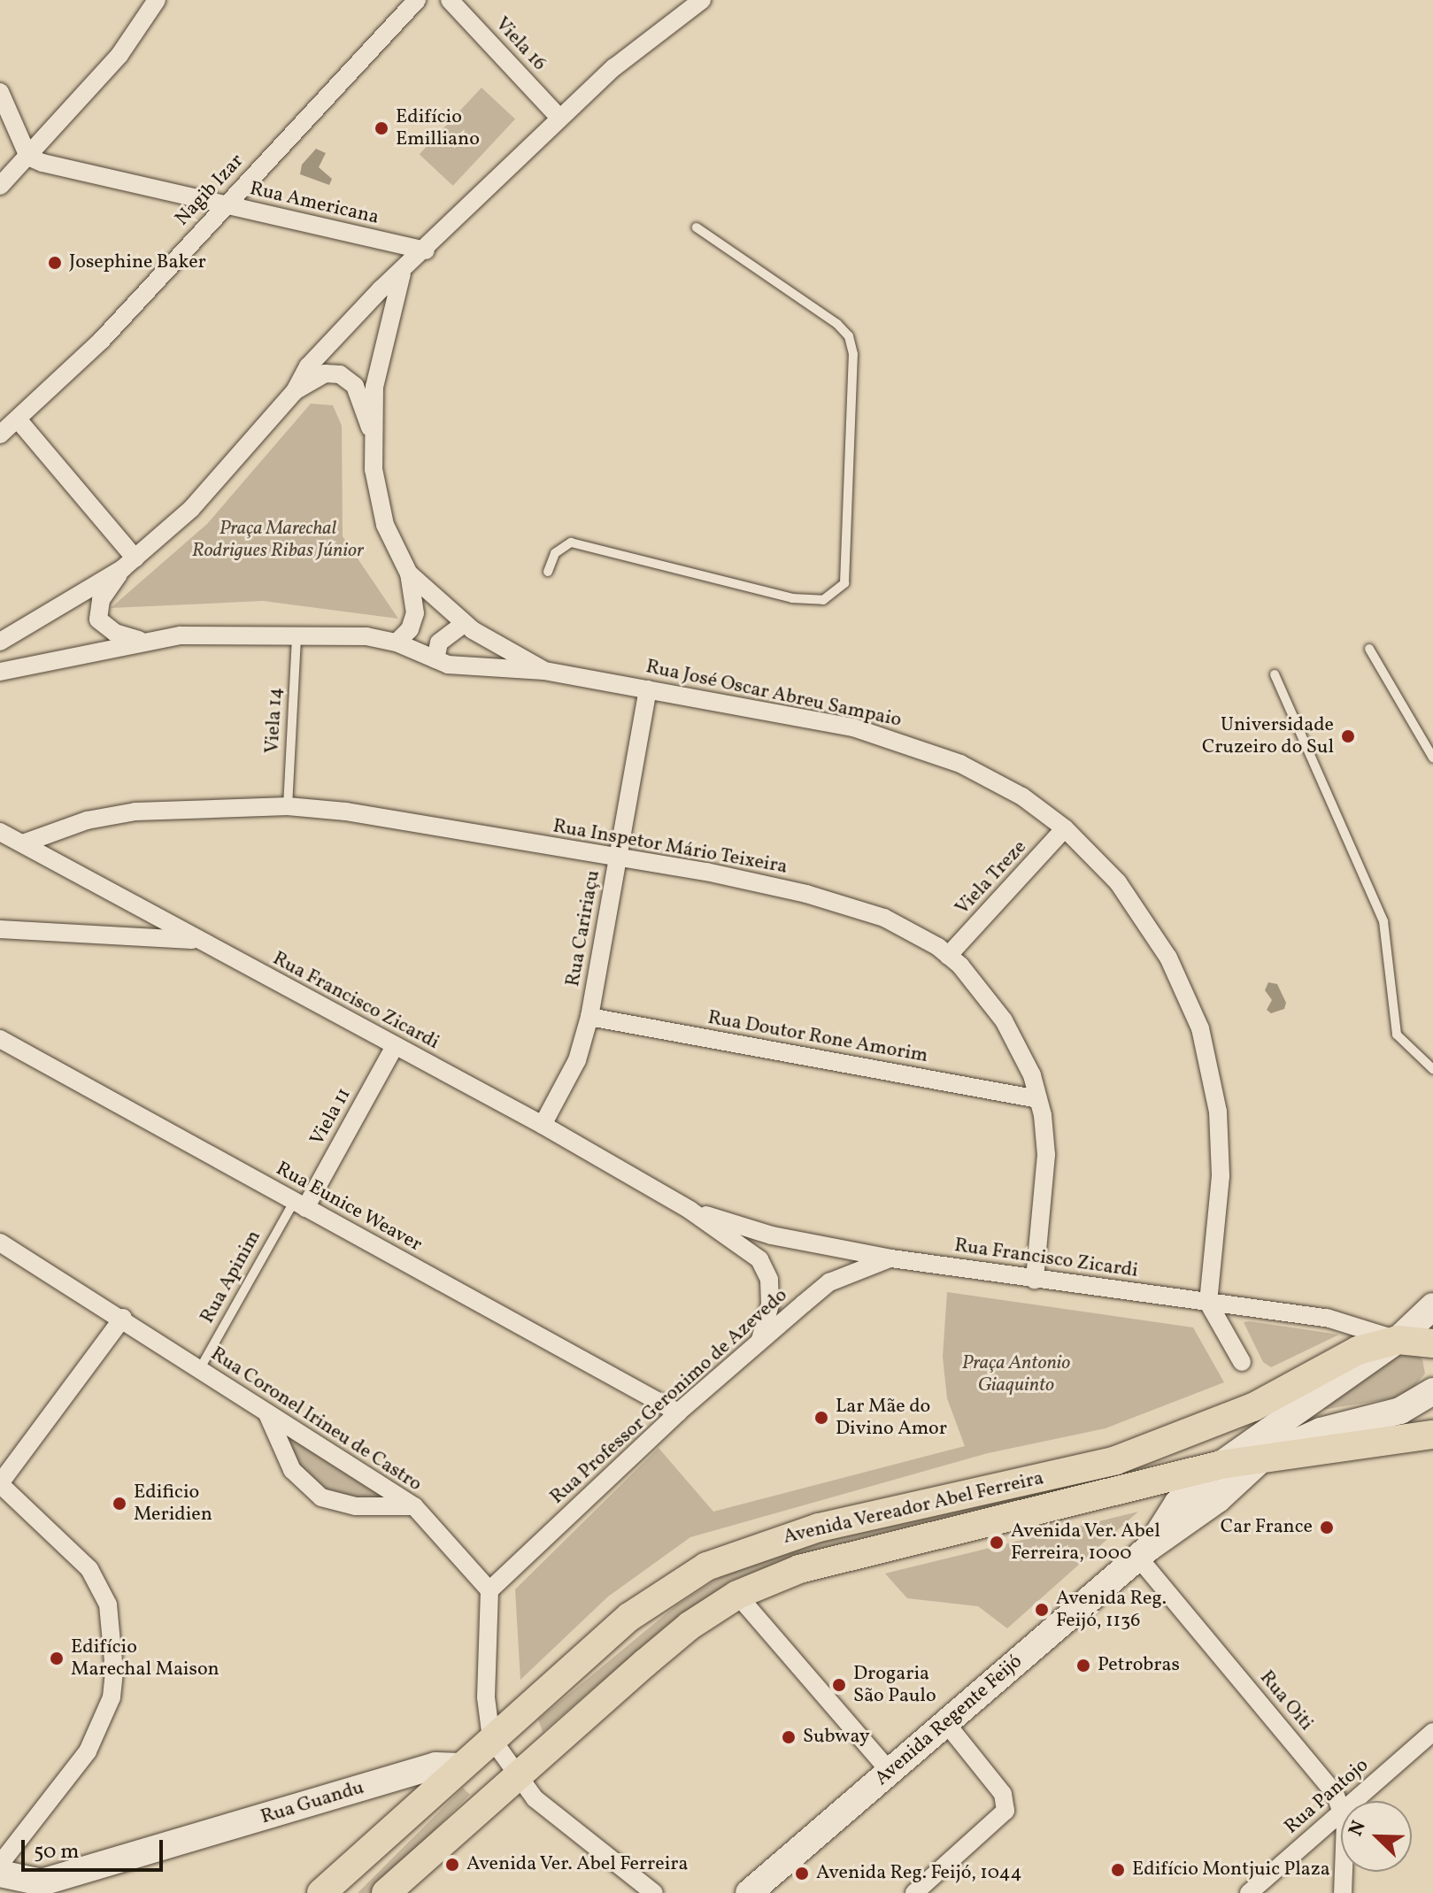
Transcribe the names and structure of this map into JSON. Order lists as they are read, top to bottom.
{
  "streets": {
    "main road": ["Avenida Vereador Abel Ferreira", "Avenida Regente Feijó", "Rua Guandu"],
    "street": [
      "Viela 16",
      "Nagib Izar",
      "Rua Americana",
      "Rua José Oscar Abreu Sampaio",
      "Rua Inspetor Mário Teixeira",
      "Viela Treze",
      "Rua Caririaçu",
      "Rua Francisco Zicardi",
      "Rua Doutor Rone Amorim",
      "Viela 11",
      "Rua Eunice Weaver",
      "Rua Professor Geronimo de Azevedo",
      "Rua Coronel Irineu de Castro",
      "Rua Oiti",
      "Rua Pantojo"
    ],
    "lane": ["Viela 14", "Rua Apinim"]
  },
  "crossings": [
    ["Nagib Izar", "Rua Americana"],
    ["Rua José Oscar Abreu Sampaio", "Viela 14"],
    ["Rua José Oscar Abreu Sampaio", "Viela Treze"],
    ["Rua José Oscar Abreu Sampaio", "Rua Caririaçu"],
    ["Rua José Oscar Abreu Sampaio", "Rua Francisco Zicardi"],
    ["Viela 14", "Rua Inspetor Mário Teixeira"],
    ["Rua Inspetor Mário Teixeira", "Viela Treze"],
    ["Rua Inspetor Mário Teixeira", "Rua Caririaçu"],
    ["Rua Inspetor Mário Teixeira", "Rua Francisco Zicardi"],
    ["Rua Inspetor Mário Teixeira", "Rua Doutor Rone Amorim"],
    ["Rua Caririaçu", "Rua Francisco Zicardi"],
    ["Rua Caririaçu", "Rua Doutor Rone Amorim"],
    ["Rua Francisco Zicardi", "Viela 11"],
    ["Rua Francisco Zicardi", "Rua Professor Geronimo de Azevedo"],
    ["Rua Francisco Zicardi", "Avenida Vereador Abel Ferreira"],
    ["Rua Francisco Zicardi", "Avenida Regente Feijó"],
    ["Viela 11", "Rua Eunice Weaver"],
    ["Viela 11", "Rua Apinim"],
    ["Rua Eunice Weaver", "Rua Apinim"],
    ["Rua Eunice Weaver", "Rua Professor Geronimo de Azevedo"],
    ["Rua Apinim", "Rua Coronel Irineu de Castro"],
    ["Rua Professor Geronimo de Azevedo", "Rua Coronel Irineu de Castro"],
    ["Avenida Vereador Abel Ferreira", "Avenida Regente Feijó"],
    ["Avenida Vereador Abel Ferreira", "Rua Guandu"],
    ["Rua Oiti", "Avenida Regente Feijó"]
  ],
  "parks": ["Praça Marechal Rodrigues Ribas Júnior", "Praça Antonio Giaquinto"],
  "places": [
    "Edifício Emilliano",
    "Josephine Baker",
    "Universidade Cruzeiro do Sul",
    "Lar Mãe do Divino Amor",
    "Edificio Meridien",
    "Car France",
    "Avenida Ver. Abel Ferreira, 1000",
    "Avenida Reg. Feijó, 1136",
    "Edifício Marechal Maison",
    "Petrobras",
    "Drogaria São Paulo",
    "Subway",
    "Avenida Ver. Abel Ferreira",
    "Edifício Montjuic Plaza",
    "Avenida Reg. Feijó, 1044"
  ],
  "scale_bar": "50 m",
  "north": "top left"
}
